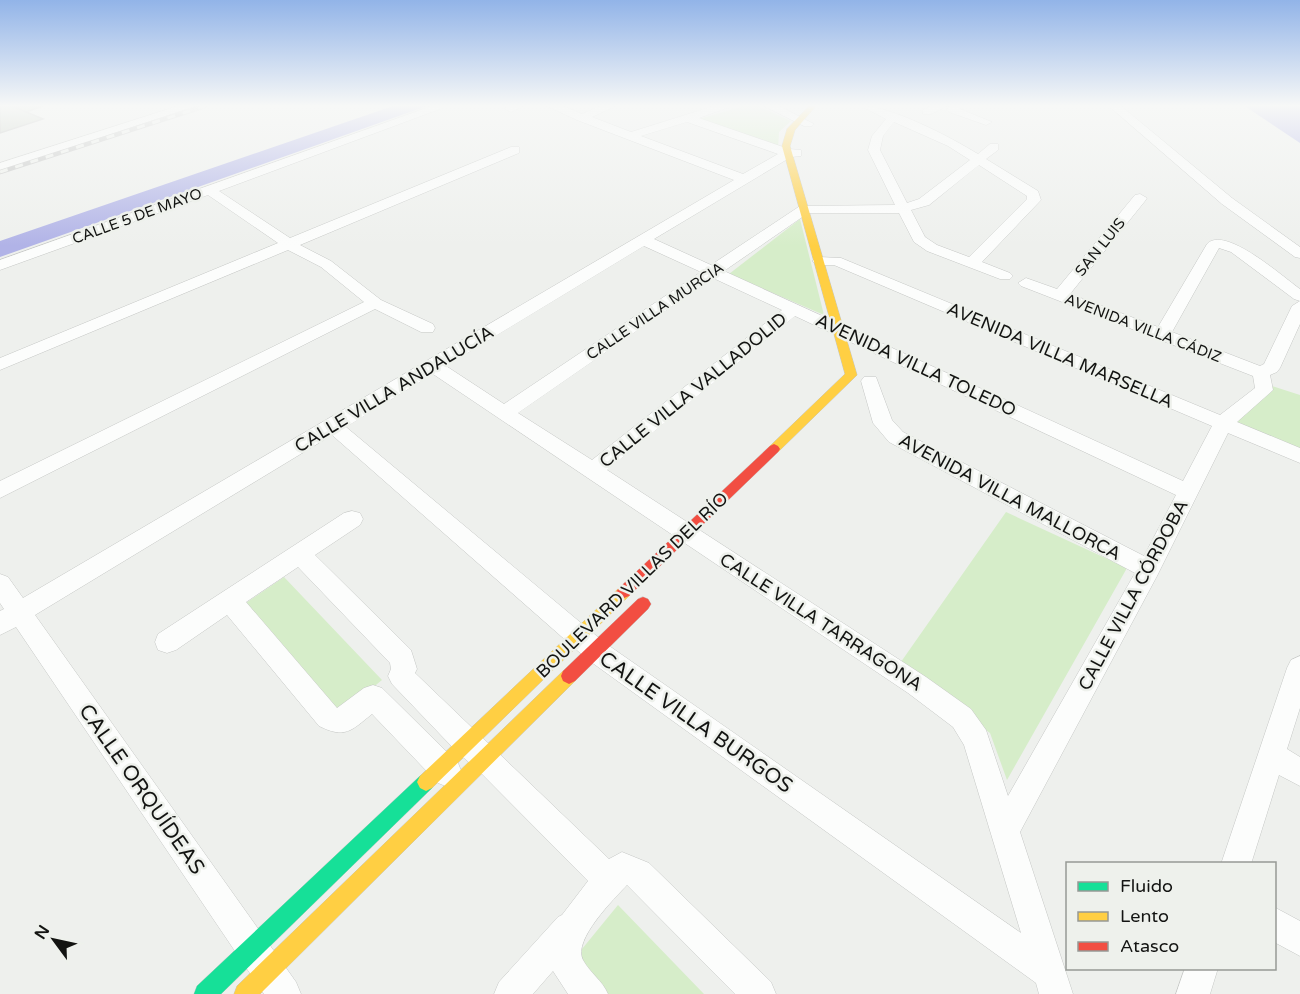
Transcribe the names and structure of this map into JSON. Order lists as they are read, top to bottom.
{
  "streets": {
    "street": [
      "CALLE 5 DE MAYO",
      "SAN LUIS",
      "CALLE VILLA MURCIA",
      "AVENIDA VILLA CÁDIZ",
      "AVENIDA VILLA MARSELLA",
      "AVENIDA VILLA TOLEDO",
      "CALLE VILLA ANDALUCÍA",
      "CALLE VILLA VALLADOLID",
      "AVENIDA VILLA MALLORCA",
      "BOULEVARD VILLAS DEL RÍO",
      "CALLE VILLA CÓRDOBA",
      "CALLE VILLA TARRAGONA",
      "CALLE VILLA BURGOS",
      "CALLE ORQUÍDEAS"
    ]
  },
  "crossings": [
    ["SAN LUIS", "AVENIDA VILLA CÁDIZ"],
    ["CALLE VILLA MURCIA", "AVENIDA VILLA TOLEDO"],
    ["CALLE VILLA MURCIA", "BOULEVARD VILLAS DEL RÍO"],
    ["CALLE VILLA MURCIA", "CALLE VILLA TARRAGONA"],
    ["AVENIDA VILLA CÁDIZ", "CALLE VILLA CÓRDOBA"],
    ["AVENIDA VILLA MARSELLA", "BOULEVARD VILLAS DEL RÍO"],
    ["AVENIDA VILLA MARSELLA", "CALLE VILLA CÓRDOBA"],
    ["AVENIDA VILLA TOLEDO", "CALLE VILLA ANDALUCÍA"],
    ["AVENIDA VILLA TOLEDO", "CALLE VILLA VALLADOLID"],
    ["AVENIDA VILLA TOLEDO", "BOULEVARD VILLAS DEL RÍO"],
    ["AVENIDA VILLA TOLEDO", "CALLE VILLA CÓRDOBA"],
    ["CALLE VILLA ANDALUCÍA", "BOULEVARD VILLAS DEL RÍO"],
    ["CALLE VILLA ANDALUCÍA", "CALLE VILLA TARRAGONA"],
    ["CALLE VILLA ANDALUCÍA", "CALLE VILLA BURGOS"],
    ["CALLE VILLA ANDALUCÍA", "CALLE ORQUÍDEAS"],
    ["CALLE VILLA VALLADOLID", "CALLE VILLA TARRAGONA"],
    ["AVENIDA VILLA MALLORCA", "CALLE VILLA CÓRDOBA"],
    ["BOULEVARD VILLAS DEL RÍO", "CALLE VILLA TARRAGONA"],
    ["BOULEVARD VILLAS DEL RÍO", "CALLE VILLA BURGOS"],
    ["BOULEVARD VILLAS DEL RÍO", "CALLE ORQUÍDEAS"],
    ["CALLE VILLA CÓRDOBA", "CALLE VILLA TARRAGONA"],
    ["CALLE VILLA TARRAGONA", "CALLE VILLA BURGOS"]
  ],
  "legend": ["Fluido", "Lento", "Atasco"],
  "north": "top left"
}
